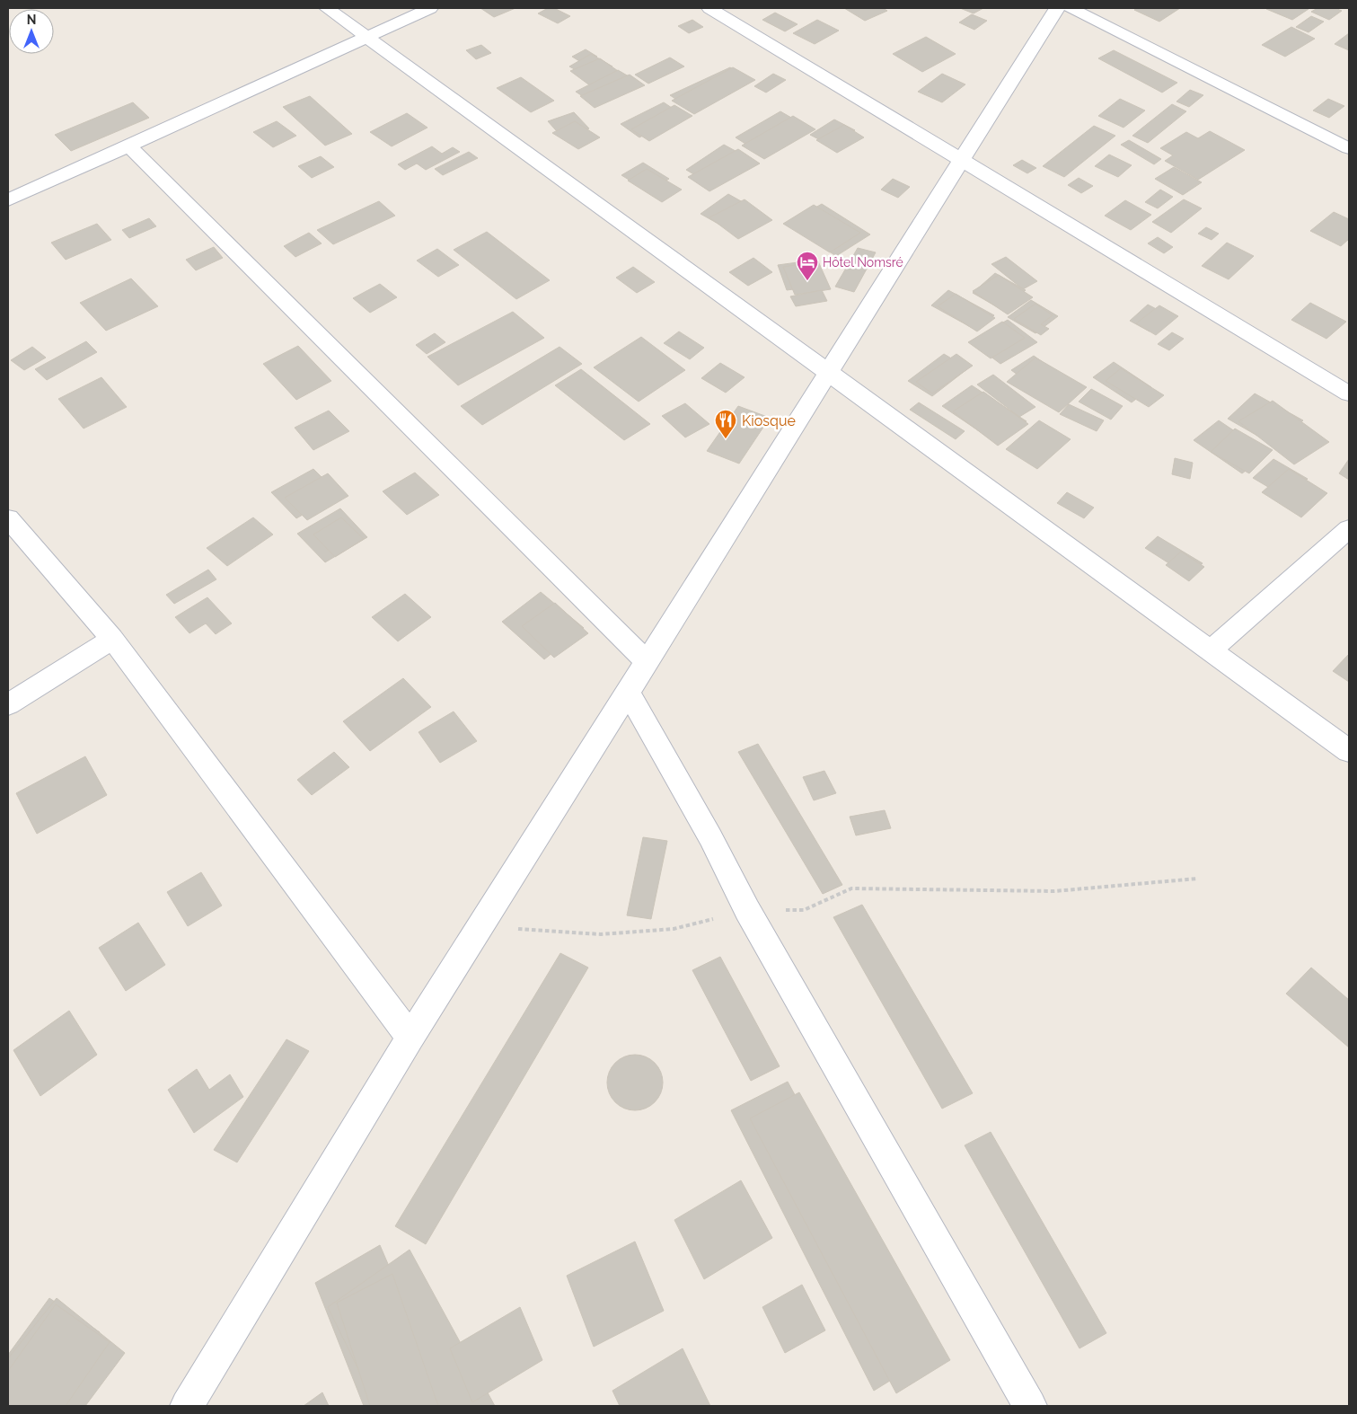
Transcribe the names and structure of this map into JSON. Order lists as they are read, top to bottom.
{
  "places": {
    "hotel": ["Hôtel Nomsré"],
    "restaurant": ["Kiosque"]
  },
  "north": "top"
}
